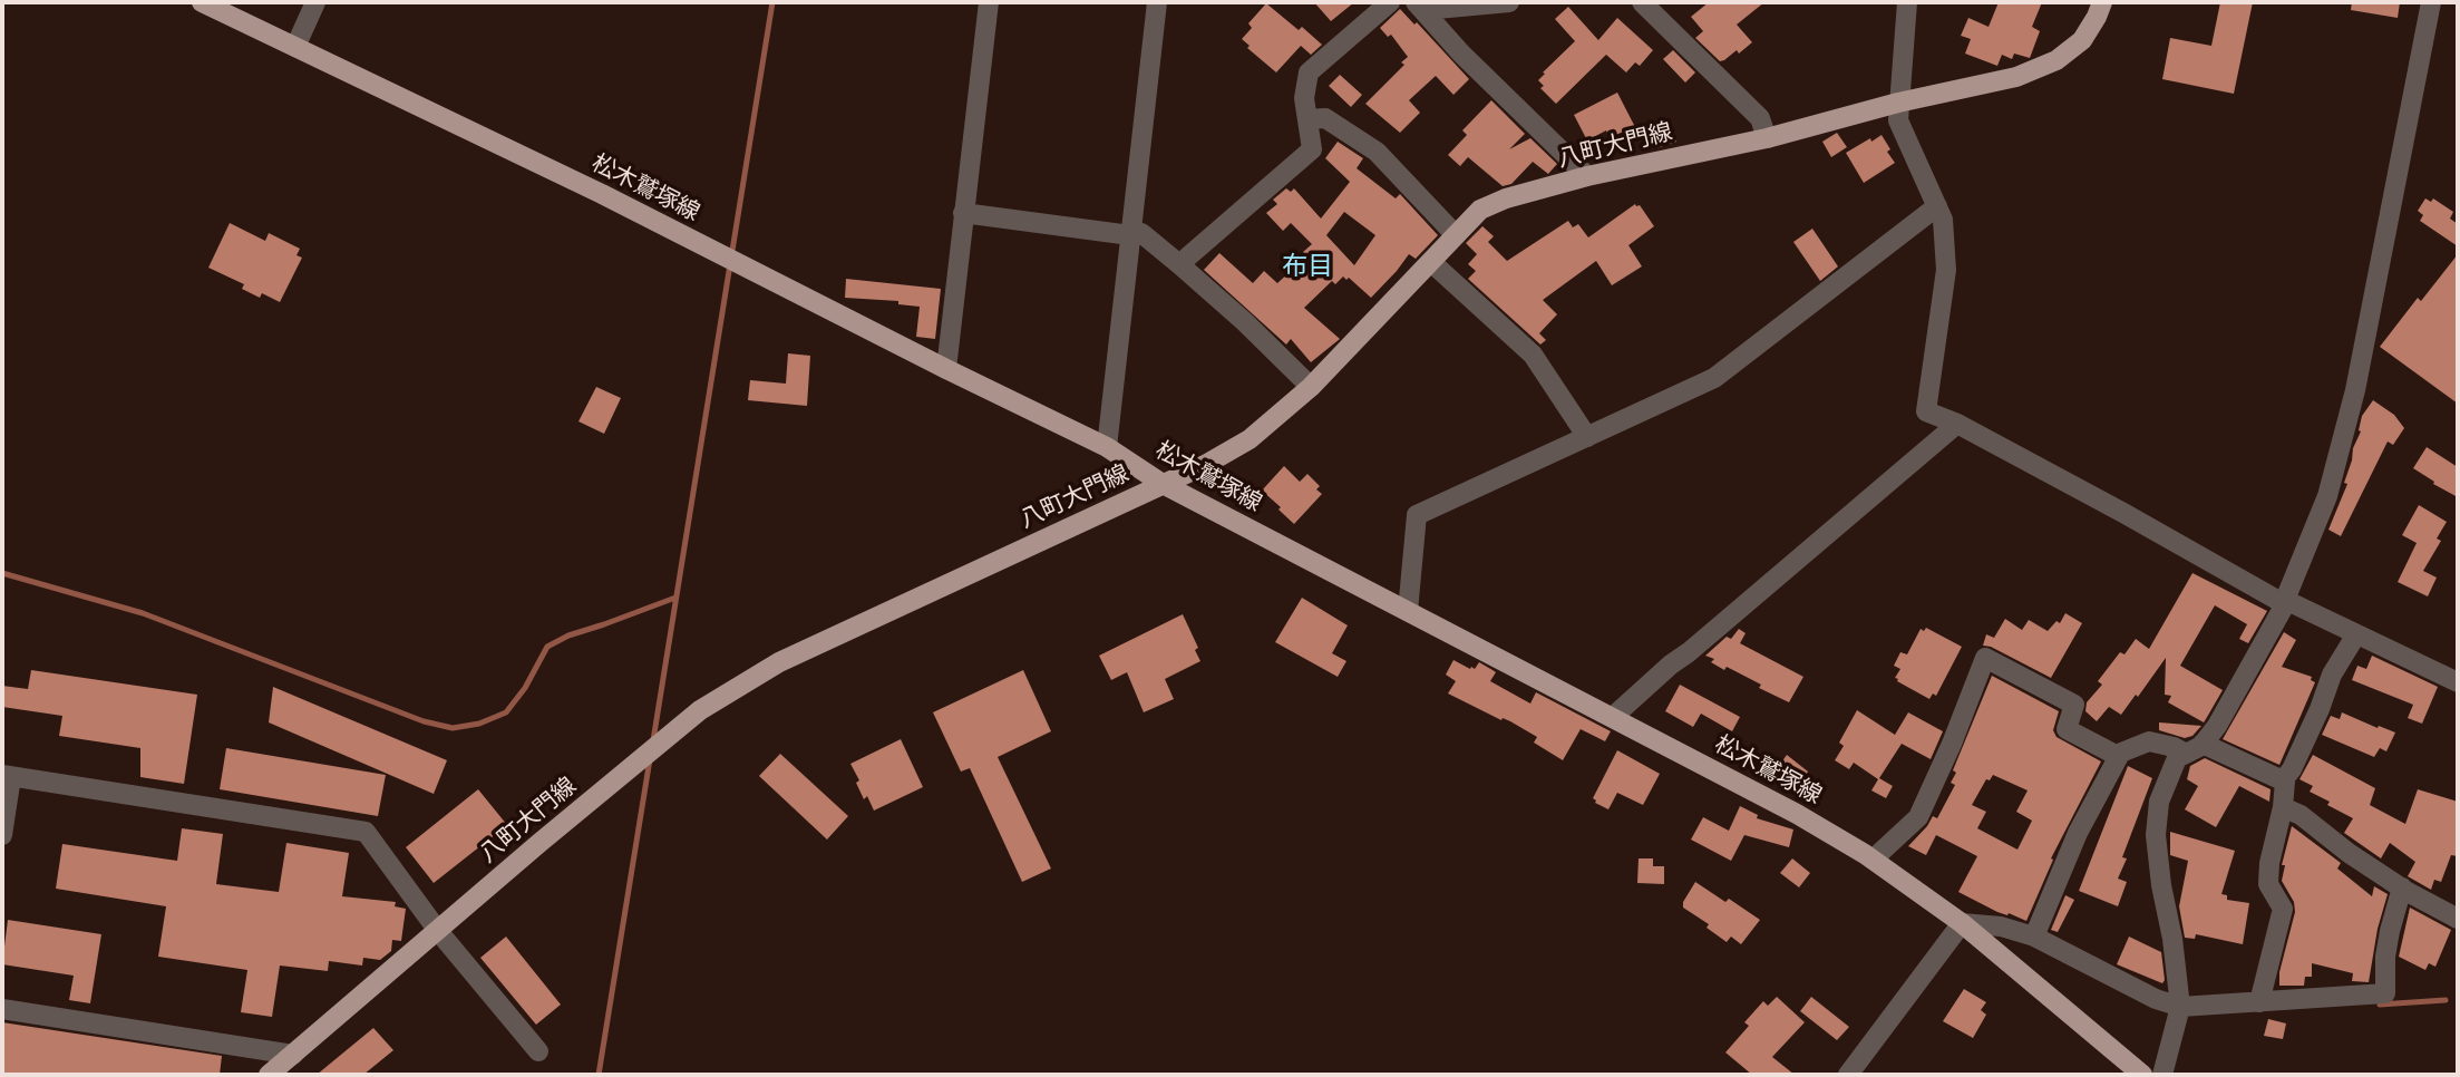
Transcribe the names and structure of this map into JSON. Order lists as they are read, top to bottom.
{
  "streets": {
    "main road": ["八町大門線", "松木鷲塚線"]
  },
  "crossings": [
    ["八町大門線", "松木鷲塚線"]
  ],
  "districts": ["布目"]
}
